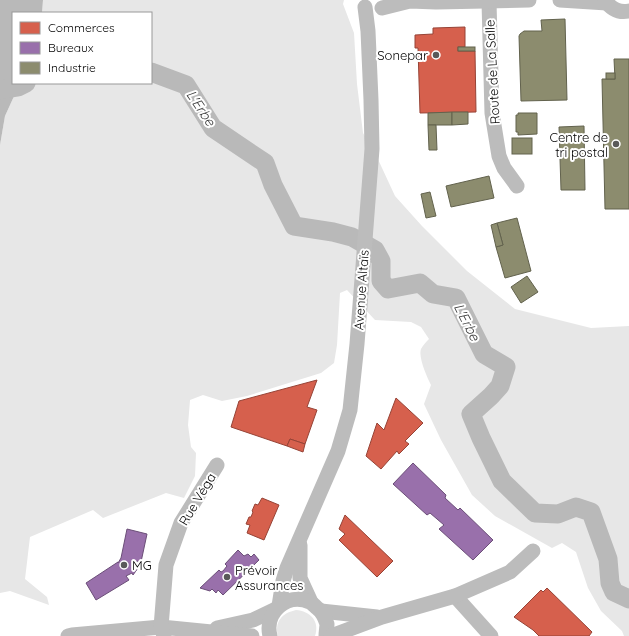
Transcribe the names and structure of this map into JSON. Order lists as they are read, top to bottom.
{
  "streets": {
    "street": ["Route de La Salle", "Avenue Altaïs", "Rue Véga"]
  },
  "crossings": [
    ["Route de La Salle", "Avenue Altaïs"]
  ],
  "water": ["L'Erbe"],
  "places": [
    "Sonepar",
    "Centre de tri postal",
    "MG",
    "Prévoir Assurances"
  ],
  "legend": ["Commerces", "Bureaux", "Industrie"]
}
